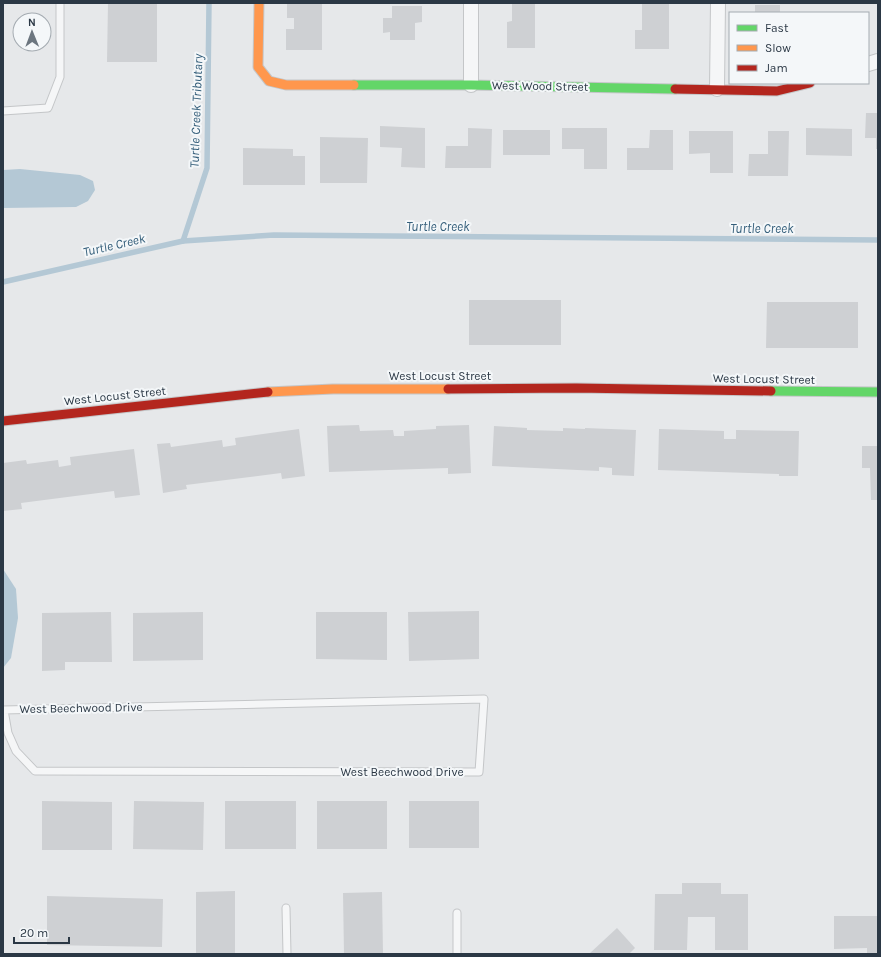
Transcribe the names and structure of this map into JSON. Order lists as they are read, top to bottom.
{
  "streets": {
    "street": ["West Wood Street", "West Locust Street"],
    "lane": ["West Beechwood Drive"]
  },
  "water": ["Turtle Creek Tributary", "Turtle Creek"],
  "legend": ["Fast", "Slow", "Jam"],
  "scale_bar": "20 m",
  "north": "top"
}
